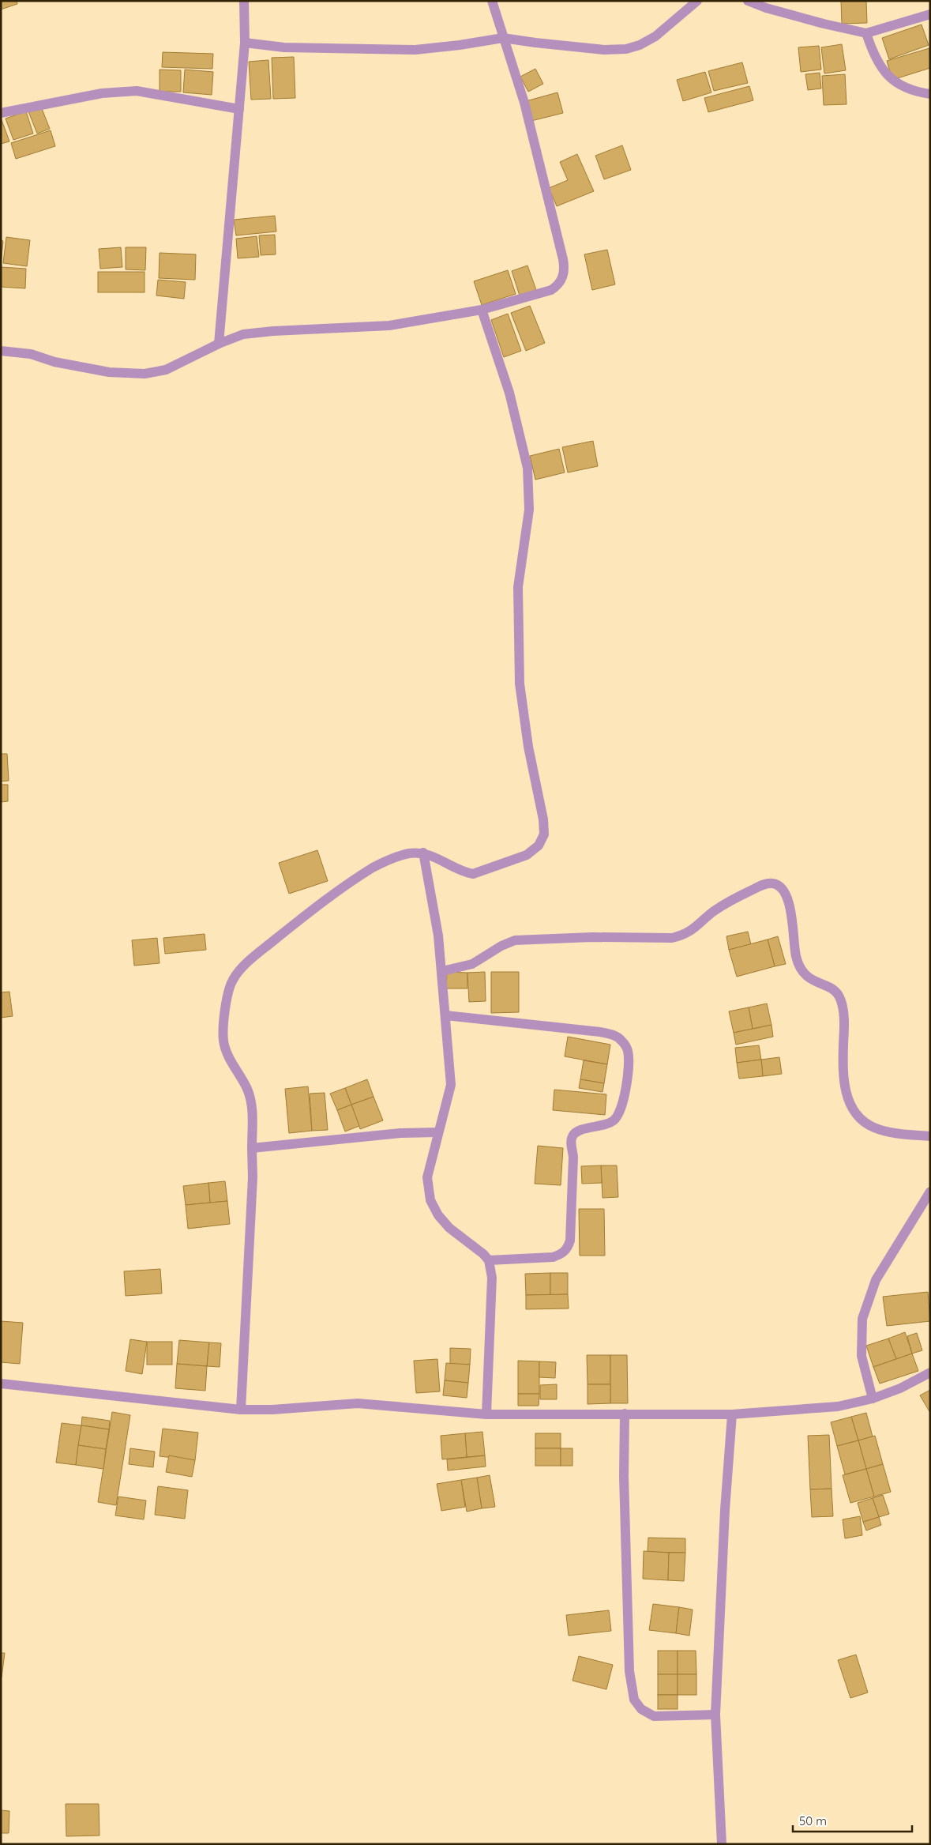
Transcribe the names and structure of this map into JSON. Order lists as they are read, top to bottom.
{
  "scale_bar": "50 m"
}
